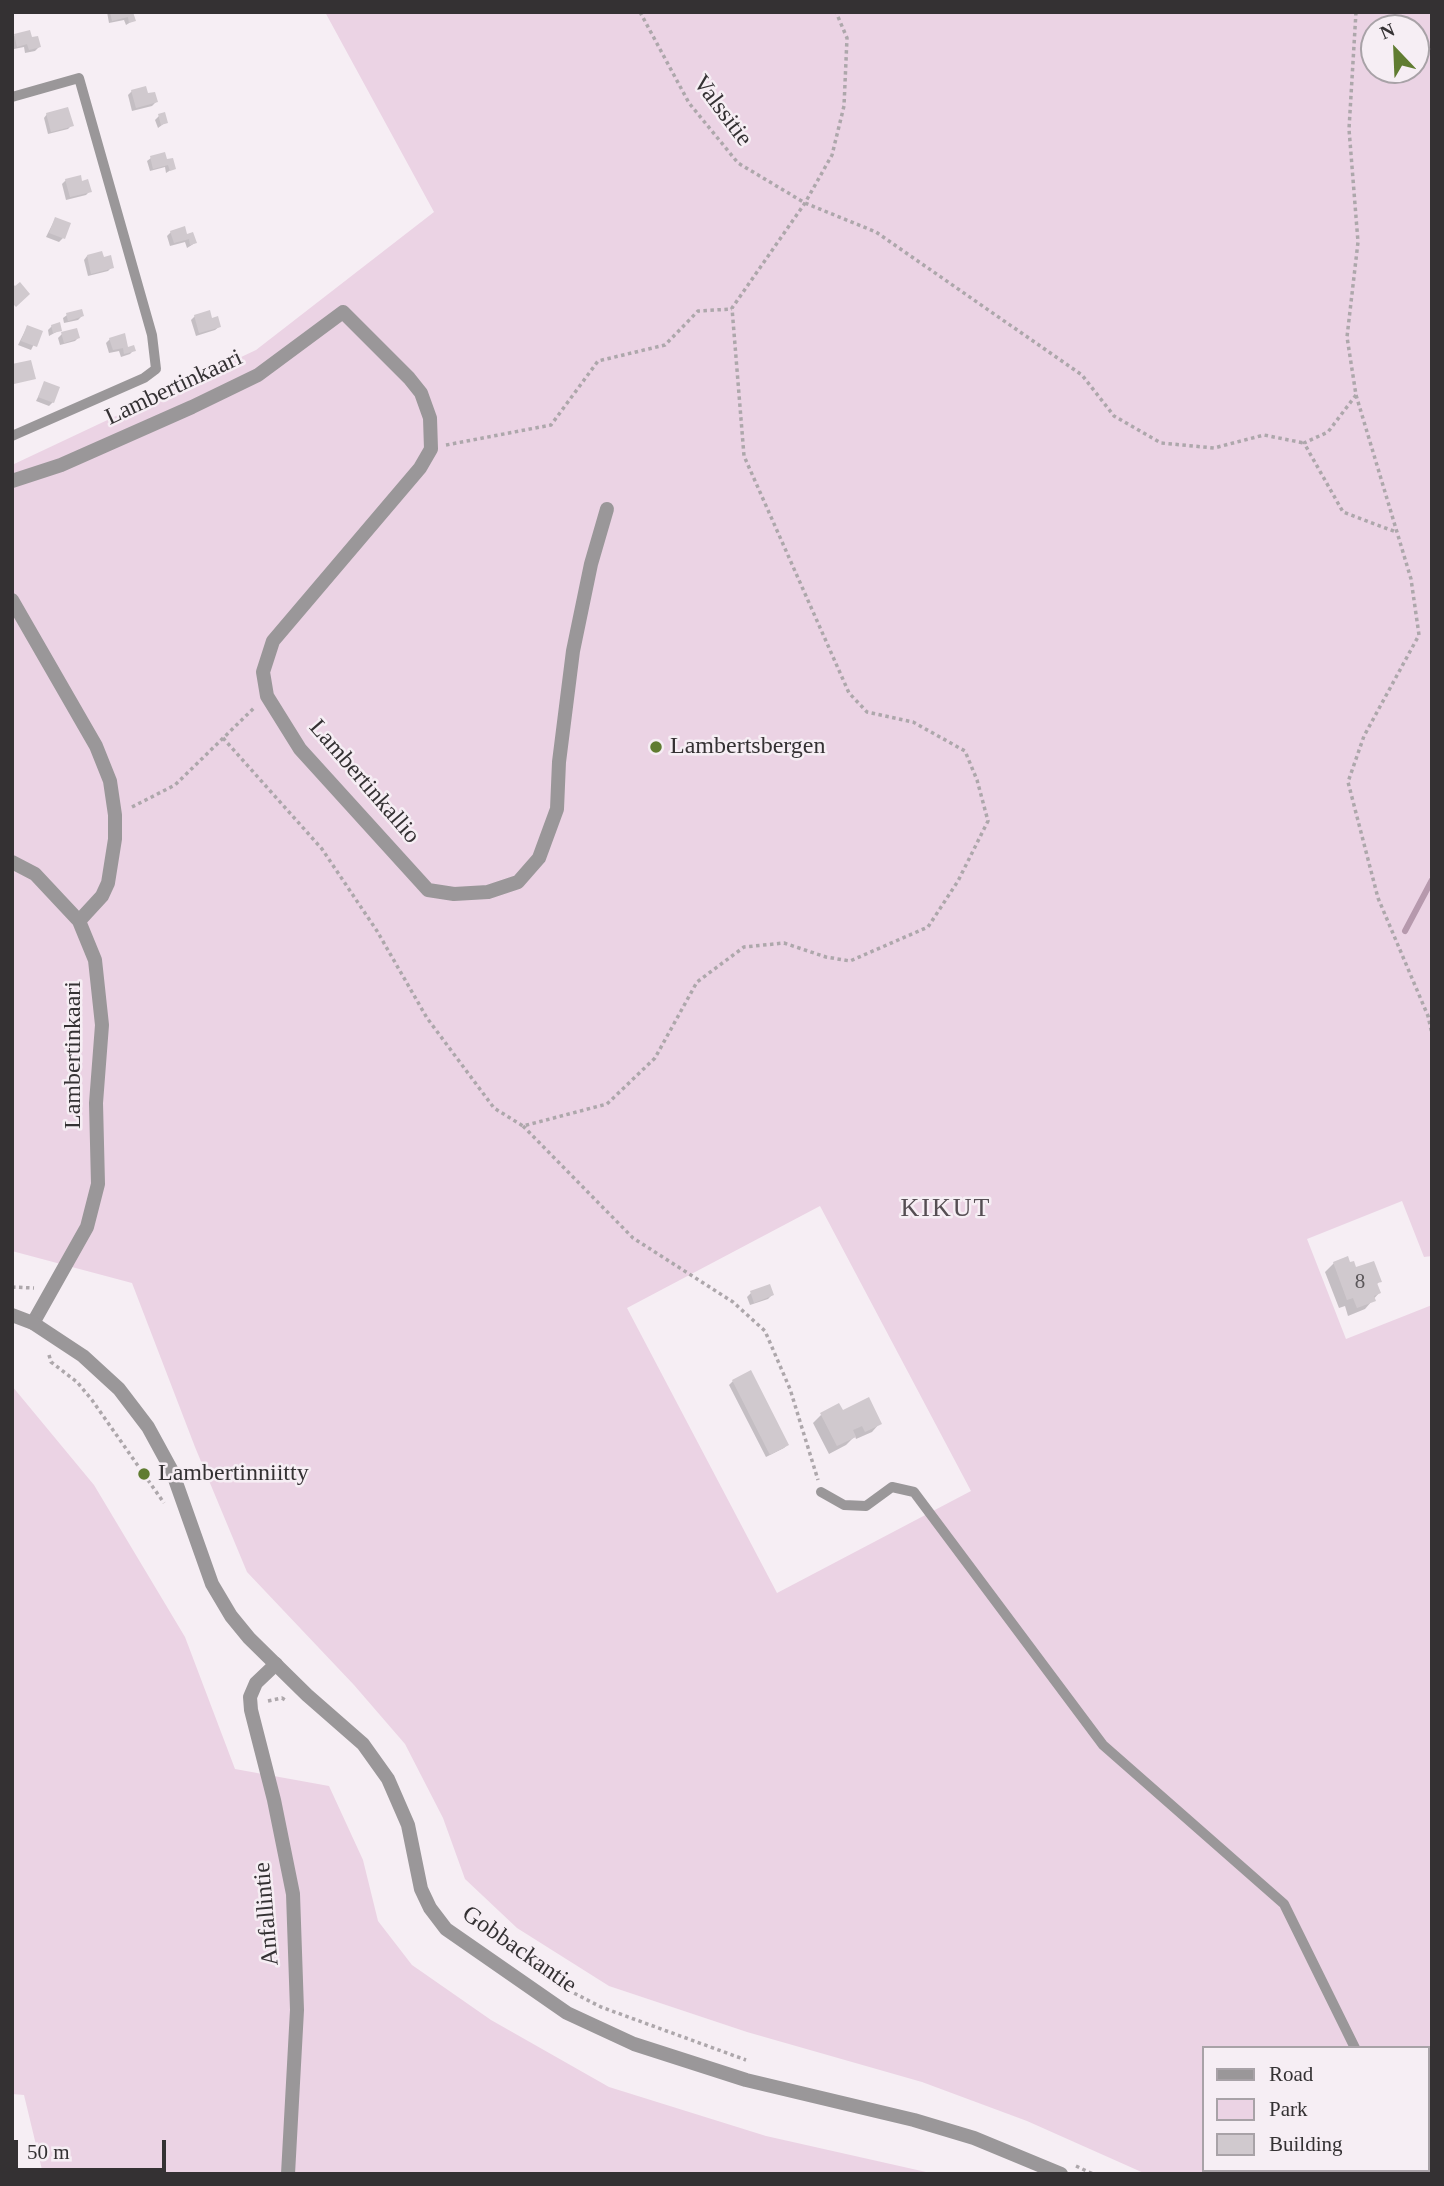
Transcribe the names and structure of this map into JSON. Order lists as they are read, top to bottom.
{
  "streets": {
    "street": [
      "Lambertinkaari",
      "Lambertinkallio",
      "Anfallintie",
      "Gobbackantie"
    ],
    "path": ["Valssitie"]
  },
  "crossings": [
    ["Lambertinkaari", "Gobbackantie"],
    ["Anfallintie", "Gobbackantie"]
  ],
  "districts": ["KIKUT"],
  "places": ["Lambertsbergen", "Lambertinniitty"],
  "house_numbers": ["8"],
  "legend": ["Road", "Park", "Building"],
  "scale_bar": "50 m",
  "north": "top left"
}
